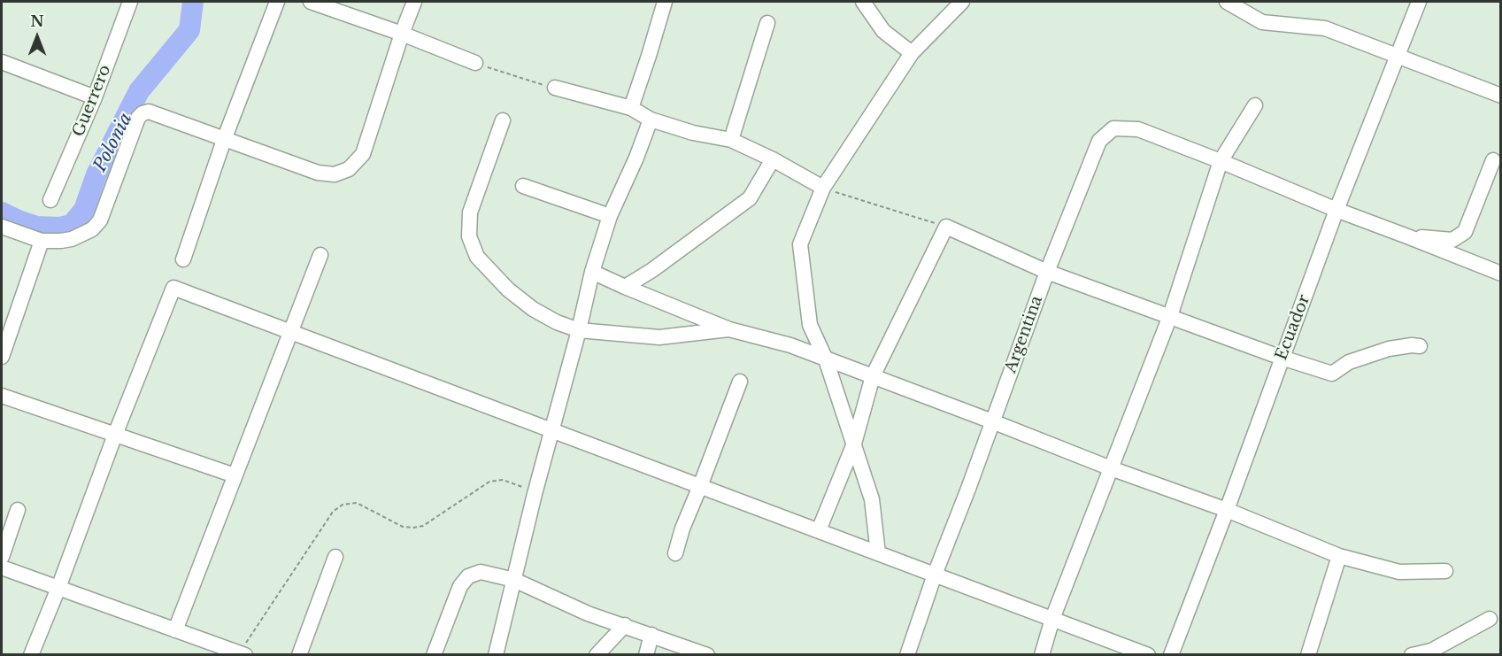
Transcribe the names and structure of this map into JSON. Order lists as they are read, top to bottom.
{
  "streets": {
    "street": ["Guerrero", "Ecuador", "Argentina"]
  },
  "crossings": [
    ["Ecuador", "Argentina"]
  ],
  "water": ["Polonia"],
  "north": "top"
}
